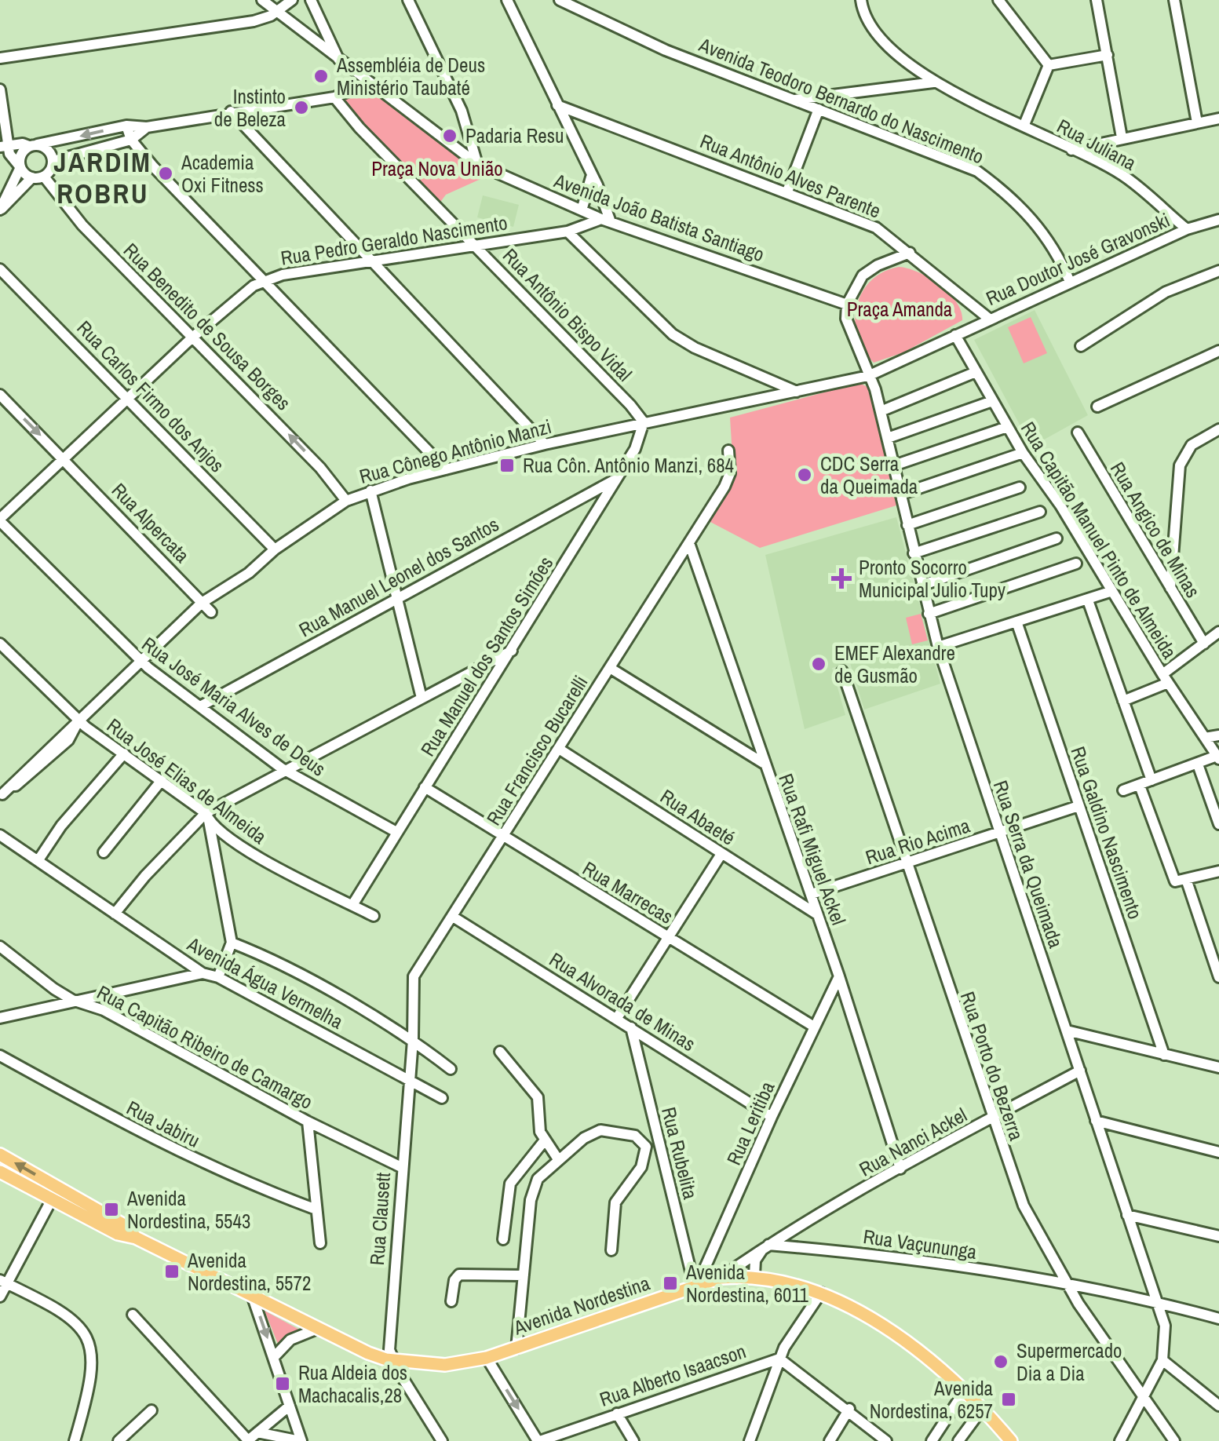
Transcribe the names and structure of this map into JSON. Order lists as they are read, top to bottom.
{
  "streets": {
    "main road": ["Avenida Nordestina"],
    "street": [
      "Avenida Teodoro Bernardo do Nascimento",
      "Rua Juliana",
      "Rua Antônio Alves Parente",
      "Avenida João Batista Santiago",
      "Rua Pedro Geraldo Nascimento",
      "Rua Doutor José Gravonski",
      "Rua Antônio Bispo Vidal",
      "Rua Benedito de Sousa Borges",
      "Rua Carlos Firmo dos Anjos",
      "Rua Cônego Antônio Manzi",
      "Rua Alpercata",
      "Rua Angico de Minas",
      "Rua Capitão Manuel Pinto de Almeida",
      "Rua Manuel Leonel dos Santos",
      "Rua Manuel dos Santos Simões",
      "Rua José Maria Alves de Deus",
      "Rua Francisco Bucarelli",
      "Rua José Elias de Almeida",
      "Rua Abaeté",
      "Rua Galdino Nascimento",
      "Rua Rio Acima",
      "Rua Rafi Miguel Ackel",
      "Rua Serra da Queimada",
      "Rua Marrecas",
      "Avenida Água Vermelha",
      "Rua Alvorada de Minas",
      "Rua Capitão Ribeiro de Camargo",
      "Rua Porto do Bezerra",
      "Rua Leritiba",
      "Rua Jabiru",
      "Rua Nanci Ackel",
      "Rua Rubelita",
      "Rua Clausett",
      "Rua Vaçununga",
      "Rua Alberto Isaacson"
    ]
  },
  "crossings": [
    ["Avenida Teodoro Bernardo do Nascimento", "Rua Doutor José Gravonski"],
    ["Rua Juliana", "Rua Doutor José Gravonski"],
    ["Rua Antônio Alves Parente", "Rua Doutor José Gravonski"],
    ["Avenida João Batista Santiago", "Rua Pedro Geraldo Nascimento"],
    ["Rua Pedro Geraldo Nascimento", "Rua Antônio Bispo Vidal"],
    ["Rua Pedro Geraldo Nascimento", "Rua Benedito de Sousa Borges"],
    ["Rua Pedro Geraldo Nascimento", "Rua Carlos Firmo dos Anjos"],
    ["Rua Pedro Geraldo Nascimento", "Rua Alpercata"],
    ["Rua Pedro Geraldo Nascimento", "Rua José Maria Alves de Deus"],
    ["Rua Doutor José Gravonski", "Rua Cônego Antônio Manzi"],
    ["Rua Doutor José Gravonski", "Rua Capitão Manuel Pinto de Almeida"],
    ["Rua Doutor José Gravonski", "Rua Serra da Queimada"],
    ["Rua Antônio Bispo Vidal", "Rua Cônego Antônio Manzi"],
    ["Rua Antônio Bispo Vidal", "Rua Manuel dos Santos Simões"],
    ["Rua Benedito de Sousa Borges", "Rua Cônego Antônio Manzi"],
    ["Rua Carlos Firmo dos Anjos", "Rua Cônego Antônio Manzi"],
    ["Rua Cônego Antônio Manzi", "Rua Alpercata"],
    ["Rua Cônego Antônio Manzi", "Rua Manuel dos Santos Simões"],
    ["Rua Cônego Antônio Manzi", "Rua José Maria Alves de Deus"],
    ["Rua Cônego Antônio Manzi", "Rua José Elias de Almeida"],
    ["Rua Cônego Antônio Manzi", "Rua Serra da Queimada"],
    ["Rua Manuel Leonel dos Santos", "Rua Manuel dos Santos Simões"],
    ["Rua Manuel Leonel dos Santos", "Rua José Maria Alves de Deus"],
    ["Rua Manuel dos Santos Simões", "Rua José Maria Alves de Deus"],
    ["Rua Manuel dos Santos Simões", "Rua José Elias de Almeida"],
    ["Rua Manuel dos Santos Simões", "Rua Marrecas"],
    ["Rua Francisco Bucarelli", "Rua Abaeté"],
    ["Rua Francisco Bucarelli", "Rua Rafi Miguel Ackel"],
    ["Rua Francisco Bucarelli", "Rua Marrecas"],
    ["Rua Francisco Bucarelli", "Avenida Água Vermelha"],
    ["Rua Francisco Bucarelli", "Rua Alvorada de Minas"],
    ["Rua Francisco Bucarelli", "Rua Clausett"],
    ["Rua Abaeté", "Rua Rafi Miguel Ackel"],
    ["Rua Galdino Nascimento", "Rua Rio Acima"],
    ["Rua Rio Acima", "Rua Rafi Miguel Ackel"],
    ["Rua Rio Acima", "Rua Serra da Queimada"],
    ["Rua Rio Acima", "Rua Porto do Bezerra"],
    ["Rua Rafi Miguel Ackel", "Rua Leritiba"],
    ["Rua Rafi Miguel Ackel", "Rua Nanci Ackel"],
    ["Rua Serra da Queimada", "Rua Nanci Ackel"],
    ["Rua Serra da Queimada", "Rua Vaçununga"],
    ["Rua Marrecas", "Rua Leritiba"],
    ["Avenida Água Vermelha", "Rua Clausett"],
    ["Rua Alvorada de Minas", "Rua Leritiba"],
    ["Rua Alvorada de Minas", "Rua Rubelita"],
    ["Rua Capitão Ribeiro de Camargo", "Rua Clausett"],
    ["Rua Porto do Bezerra", "Rua Nanci Ackel"],
    ["Rua Porto do Bezerra", "Rua Vaçununga"],
    ["Rua Leritiba", "Rua Rubelita"],
    ["Rua Leritiba", "Avenida Nordestina"],
    ["Rua Nanci Ackel", "Rua Vaçununga"],
    ["Rua Nanci Ackel", "Avenida Nordestina"],
    ["Rua Rubelita", "Avenida Nordestina"],
    ["Rua Clausett", "Avenida Nordestina"]
  ],
  "one_way": ["Rua Benedito de Sousa Borges"],
  "districts": ["JARDIM ROBRU"],
  "parks": ["Praça Nova União", "Praça Amanda"],
  "places": {
    "other": [
      "Assembléia de Deus Ministério Taubaté",
      "Instinto de Beleza",
      "Padaria Resu",
      "Academia Oxi Fitness",
      "CDC Serra da Queimada",
      "EMEF Alexandre de Gusmão",
      "Supermercado Dia a Dia"
    ],
    "transit": [
      "Rua Côn. Antônio Manzi, 684",
      "Avenida Nordestina, 5543",
      "Avenida Nordestina, 5572",
      "Avenida Nordestina, 6011",
      "Rua Aldeia dos Machacalis,28",
      "Avenida Nordestina, 6257"
    ],
    "health": ["Pronto Socorro Municipal Julio Tupy"]
  }
}
